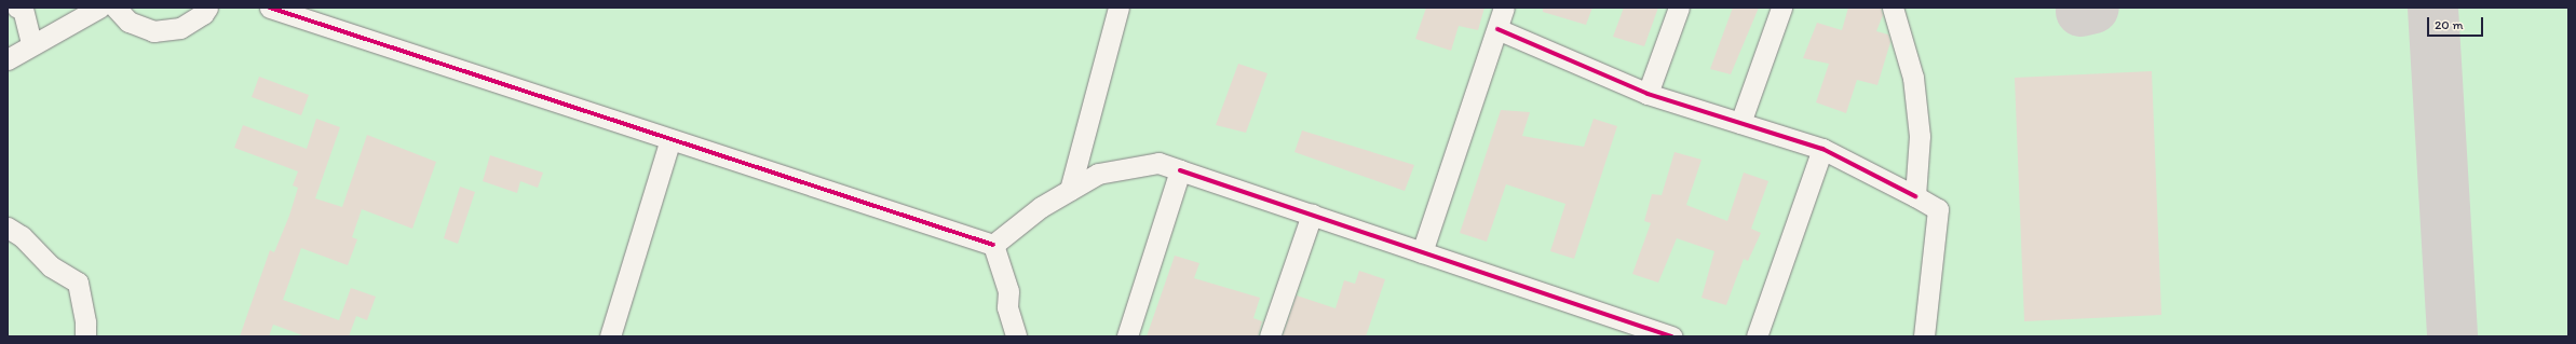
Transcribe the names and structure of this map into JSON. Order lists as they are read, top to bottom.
{
  "scale_bar": "20 m"
}
